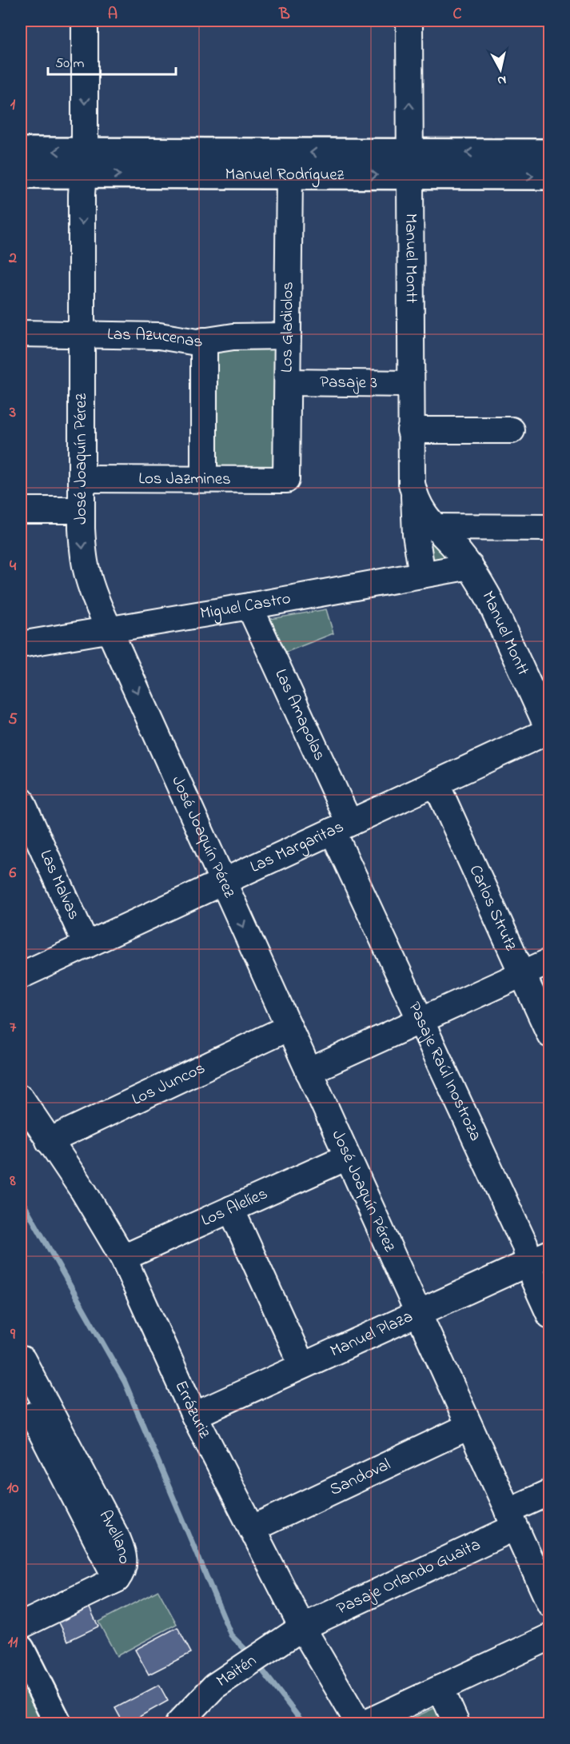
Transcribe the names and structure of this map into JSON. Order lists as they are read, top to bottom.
{
  "streets": {
    "main road": ["Manuel Rodríguez"],
    "street": [
      "Manuel Montt",
      "Los Gladiolos",
      "Las Azucenas",
      "Pasaje 3",
      "José Joaquín Pérez",
      "Los Jazmines",
      "Miguel Castro",
      "Las Amapolas",
      "Las Margaritas",
      "Las Malvas",
      "Carlos Strutz",
      "Pasaje Raúl Inostroza",
      "Los Juncos",
      "Los Alelíes",
      "Manuel Plaza",
      "Errázuriz",
      "Sandoval",
      "Avellano",
      "Pasaje Orlando Guaita",
      "Maitén"
    ]
  },
  "crossings": [
    ["Manuel Rodríguez", "Manuel Montt"],
    ["Manuel Rodríguez", "Los Gladiolos"],
    ["Manuel Rodríguez", "José Joaquín Pérez"],
    ["Manuel Montt", "Pasaje 3"],
    ["Manuel Montt", "Miguel Castro"],
    ["Manuel Montt", "Las Margaritas"],
    ["Los Gladiolos", "Las Azucenas"],
    ["Los Gladiolos", "Pasaje 3"],
    ["Los Gladiolos", "Los Jazmines"],
    ["Las Azucenas", "José Joaquín Pérez"],
    ["José Joaquín Pérez", "Los Jazmines"],
    ["José Joaquín Pérez", "Miguel Castro"],
    ["José Joaquín Pérez", "Las Margaritas"],
    ["José Joaquín Pérez", "Los Juncos"],
    ["José Joaquín Pérez", "Los Alelíes"],
    ["José Joaquín Pérez", "Manuel Plaza"],
    ["José Joaquín Pérez", "Sandoval"],
    ["José Joaquín Pérez", "Pasaje Orlando Guaita"],
    ["Miguel Castro", "Las Amapolas"],
    ["Las Amapolas", "Las Margaritas"],
    ["Las Amapolas", "Pasaje Raúl Inostroza"],
    ["Las Margaritas", "Las Malvas"],
    ["Las Margaritas", "Carlos Strutz"],
    ["Las Margaritas", "Pasaje Raúl Inostroza"],
    ["Pasaje Raúl Inostroza", "Manuel Plaza"],
    ["Los Juncos", "Errázuriz"],
    ["Los Alelíes", "Errázuriz"],
    ["Manuel Plaza", "Errázuriz"],
    ["Errázuriz", "Sandoval"],
    ["Errázuriz", "Pasaje Orlando Guaita"],
    ["Errázuriz", "Maitén"],
    ["Pasaje Orlando Guaita", "Maitén"]
  ],
  "one_way": ["José Joaquín Pérez"],
  "scale_bar": "50 m",
  "north": "bottom",
  "grid": {
    "columns": ["A", "B", "C"],
    "rows": [
      "1",
      "2",
      "3",
      "4",
      "5",
      "6",
      "7",
      "8",
      "9",
      "10",
      "11"
    ]
  }
}
